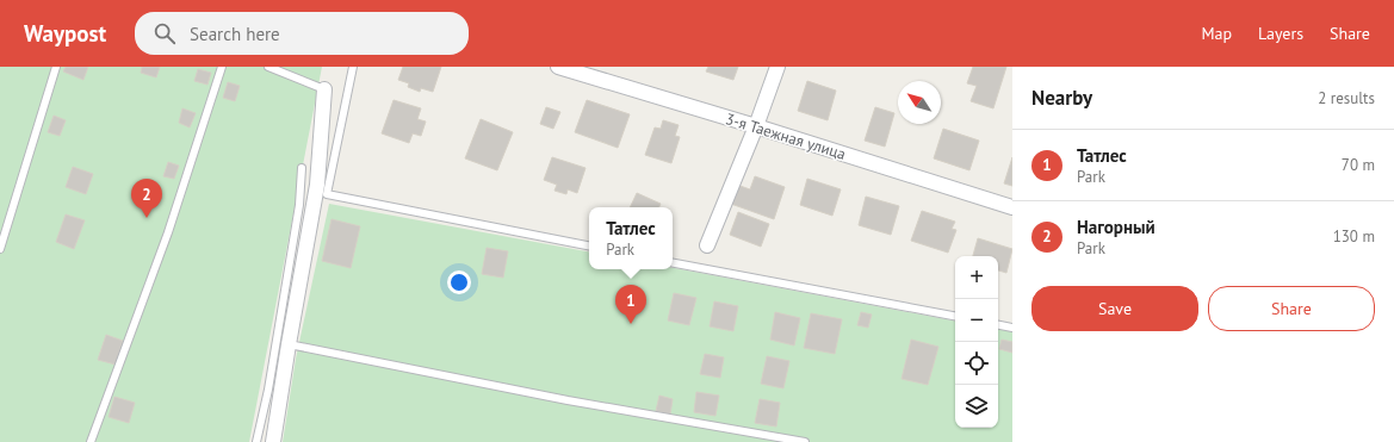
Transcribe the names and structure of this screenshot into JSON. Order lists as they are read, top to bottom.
{
  "streets": {
    "street": ["3-я Таежная улица"]
  },
  "north": "top left",
  "page": {
    "header": "Waypost",
    "search": "Search here",
    "nav": ["Map", "Layers", "Share"],
    "heading": ["Nearby", "2 results"],
    "list": [
      {
        "mark": "1",
        "name": "Татлес",
        "note": "Park",
        "value": "70 m"
      },
      {
        "mark": "2",
        "name": "Нагорный",
        "note": "Park",
        "value": "130 m"
      }
    ],
    "pins": ["2", "1"],
    "popup": ["Татлес", "Park"],
    "map_buttons": ["+", "−"],
    "buttons": ["Save", "Share"]
  }
}
